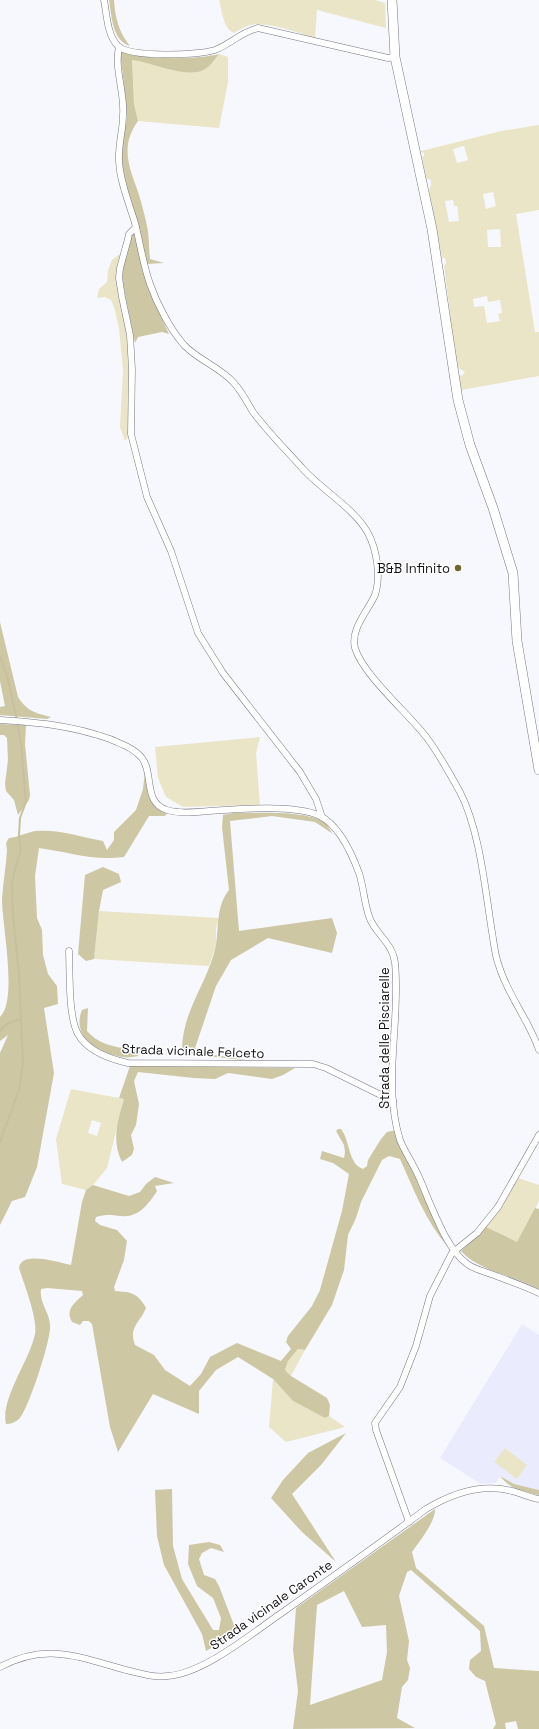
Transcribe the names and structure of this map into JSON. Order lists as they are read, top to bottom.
{
  "streets": {
    "street": ["Strada delle Pisciarelle", "Strada vicinale Felceto", "Strada vicinale Caronte"]
  },
  "crossings": [
    ["Strada delle Pisciarelle", "Strada vicinale Felceto"]
  ],
  "places": ["B&B Infinito"]
}
